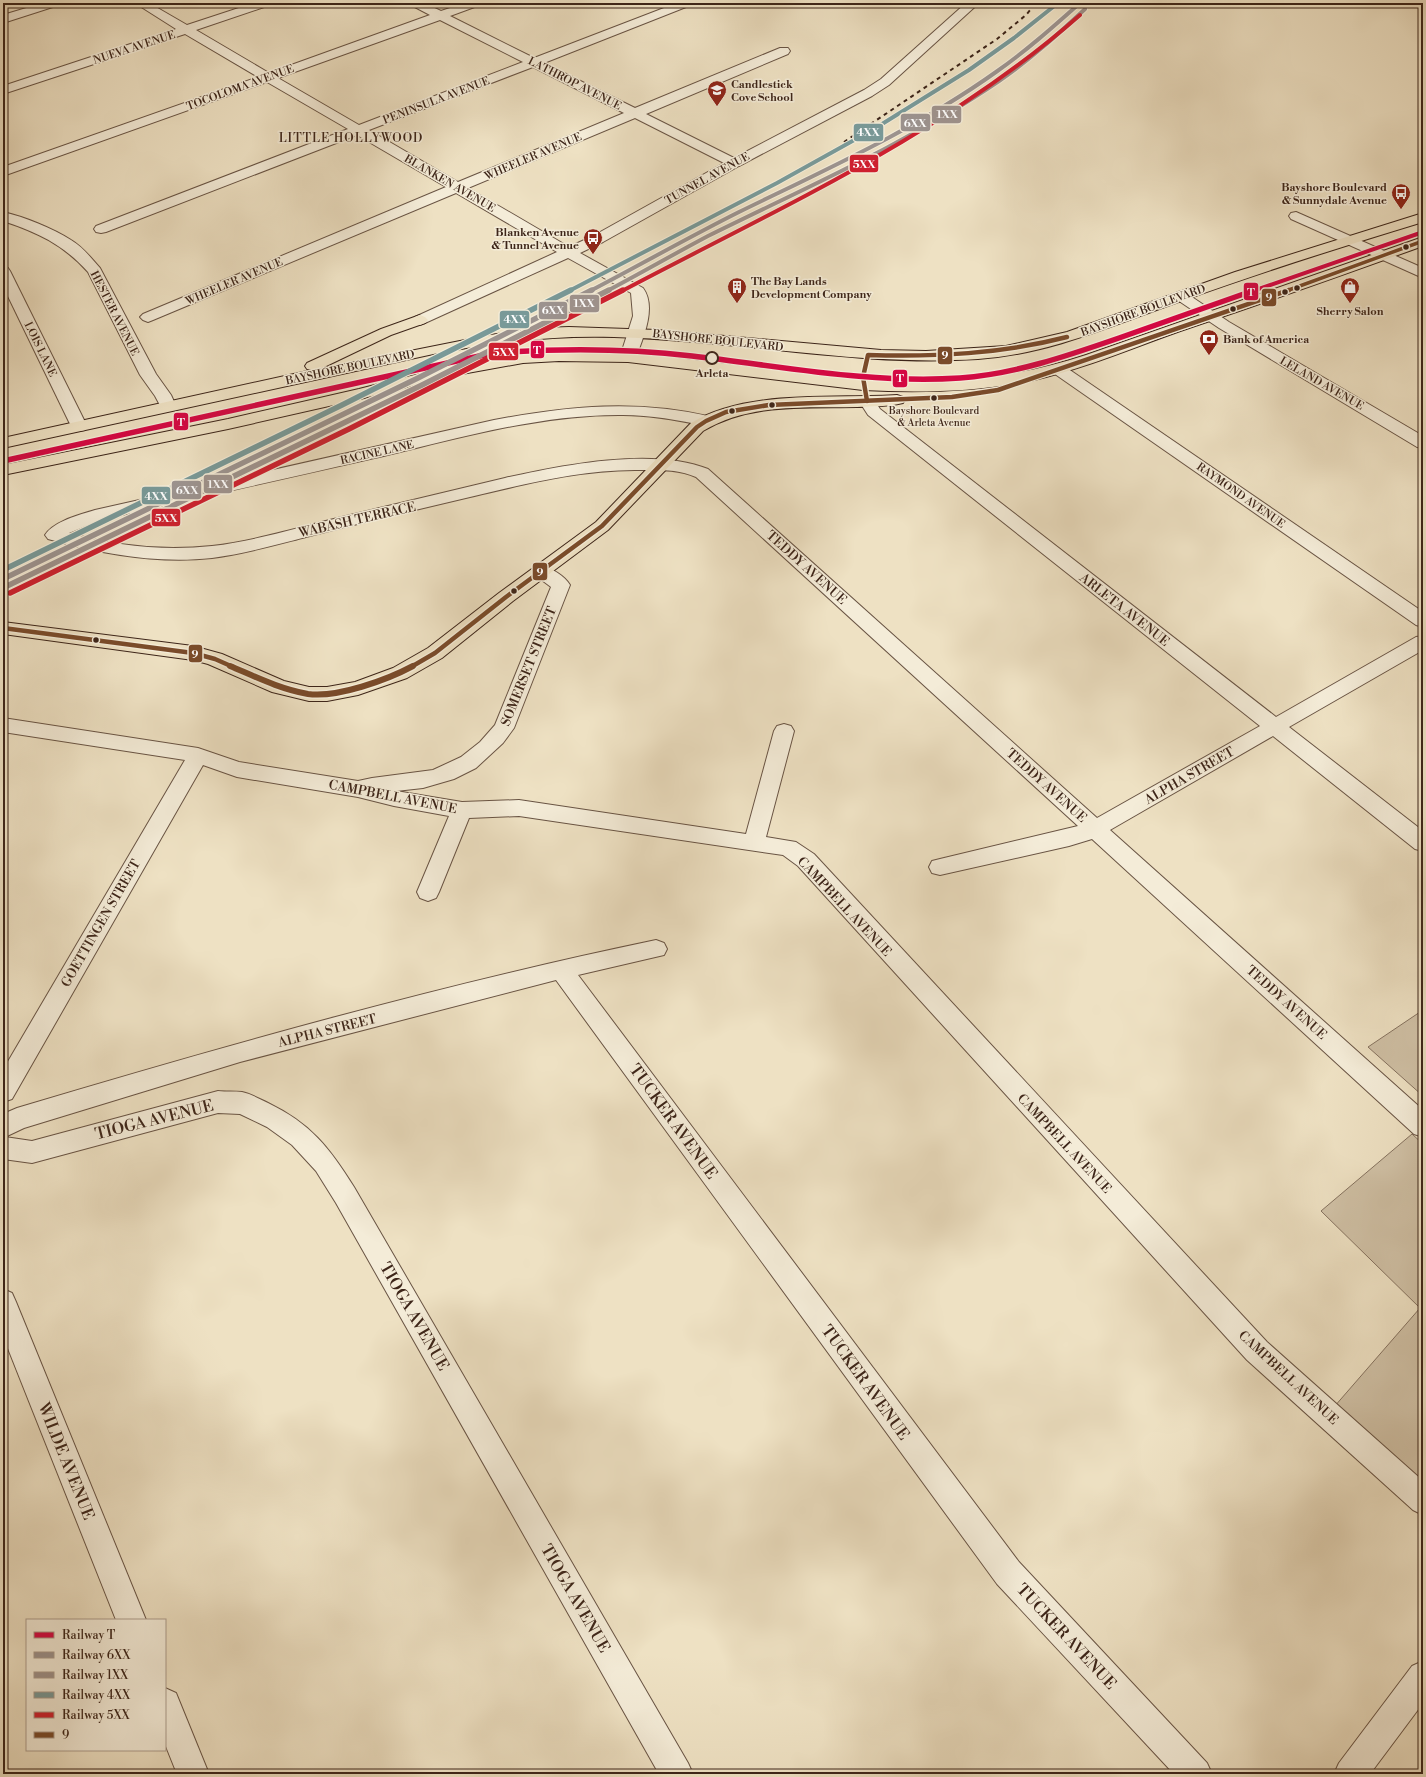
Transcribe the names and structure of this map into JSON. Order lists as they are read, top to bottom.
{
  "streets": {
    "main road": ["BAYSHORE BOULEVARD"],
    "street": [
      "NUEVA AVENUE",
      "LATHROP AVENUE",
      "TOCOLOMA AVENUE",
      "PENINSULA AVENUE",
      "WHEELER AVENUE",
      "TUNNEL AVENUE",
      "BLANKEN AVENUE",
      "HESTER AVENUE",
      "LOIS LANE",
      "LELAND AVENUE",
      "RACINE LANE",
      "RAYMOND AVENUE",
      "WABASH TERRACE",
      "TEDDY AVENUE",
      "ARLETA AVENUE",
      "SOMERSET STREET",
      "ALPHA STREET",
      "CAMPBELL AVENUE",
      "GOETTINGEN STREET",
      "TIOGA AVENUE",
      "TUCKER AVENUE",
      "WILDE AVENUE"
    ]
  },
  "crossings": [
    ["NUEVA AVENUE", "BLANKEN AVENUE"],
    ["LATHROP AVENUE", "TOCOLOMA AVENUE"],
    ["LATHROP AVENUE", "PENINSULA AVENUE"],
    ["LATHROP AVENUE", "WHEELER AVENUE"],
    ["LATHROP AVENUE", "TUNNEL AVENUE"],
    ["TOCOLOMA AVENUE", "BLANKEN AVENUE"],
    ["PENINSULA AVENUE", "BLANKEN AVENUE"],
    ["WHEELER AVENUE", "BLANKEN AVENUE"],
    ["TUNNEL AVENUE", "BLANKEN AVENUE"],
    ["BLANKEN AVENUE", "BAYSHORE BOULEVARD"],
    ["BAYSHORE BOULEVARD", "HESTER AVENUE"],
    ["BAYSHORE BOULEVARD", "LOIS LANE"],
    ["BAYSHORE BOULEVARD", "LELAND AVENUE"],
    ["BAYSHORE BOULEVARD", "RAYMOND AVENUE"],
    ["BAYSHORE BOULEVARD", "ARLETA AVENUE"],
    ["RACINE LANE", "WABASH TERRACE"],
    ["WABASH TERRACE", "TEDDY AVENUE"],
    ["TEDDY AVENUE", "ALPHA STREET"],
    ["ARLETA AVENUE", "ALPHA STREET"],
    ["SOMERSET STREET", "CAMPBELL AVENUE"],
    ["ALPHA STREET", "TUCKER AVENUE"],
    ["CAMPBELL AVENUE", "GOETTINGEN STREET"]
  ],
  "districts": ["LITTLE HOLLYWOOD"],
  "places": {
    "school or university": ["Candlestick Cove School"],
    "bus stop": ["Bayshore Boulevard & Sunnydale Avenue", "Blanken Avenue & Tunnel Avenue"],
    "building": ["The Bay Lands Development Company"],
    "shop": ["Sherry Salon"],
    "bank": ["Bank of America"],
    "other": ["Arleta", "Bayshore Boulevard & Arleta Avenue"]
  },
  "lines": [
    "rail line 6XX",
    "rail line 4XX",
    "rail line 1XX",
    "rail line 5XX",
    "rail line T",
    "transit line 9"
  ],
  "legend": [
    "Railway T",
    "Railway 6XX",
    "Railway 1XX",
    "Railway 4XX",
    "Railway 5XX",
    "9"
  ]
}
